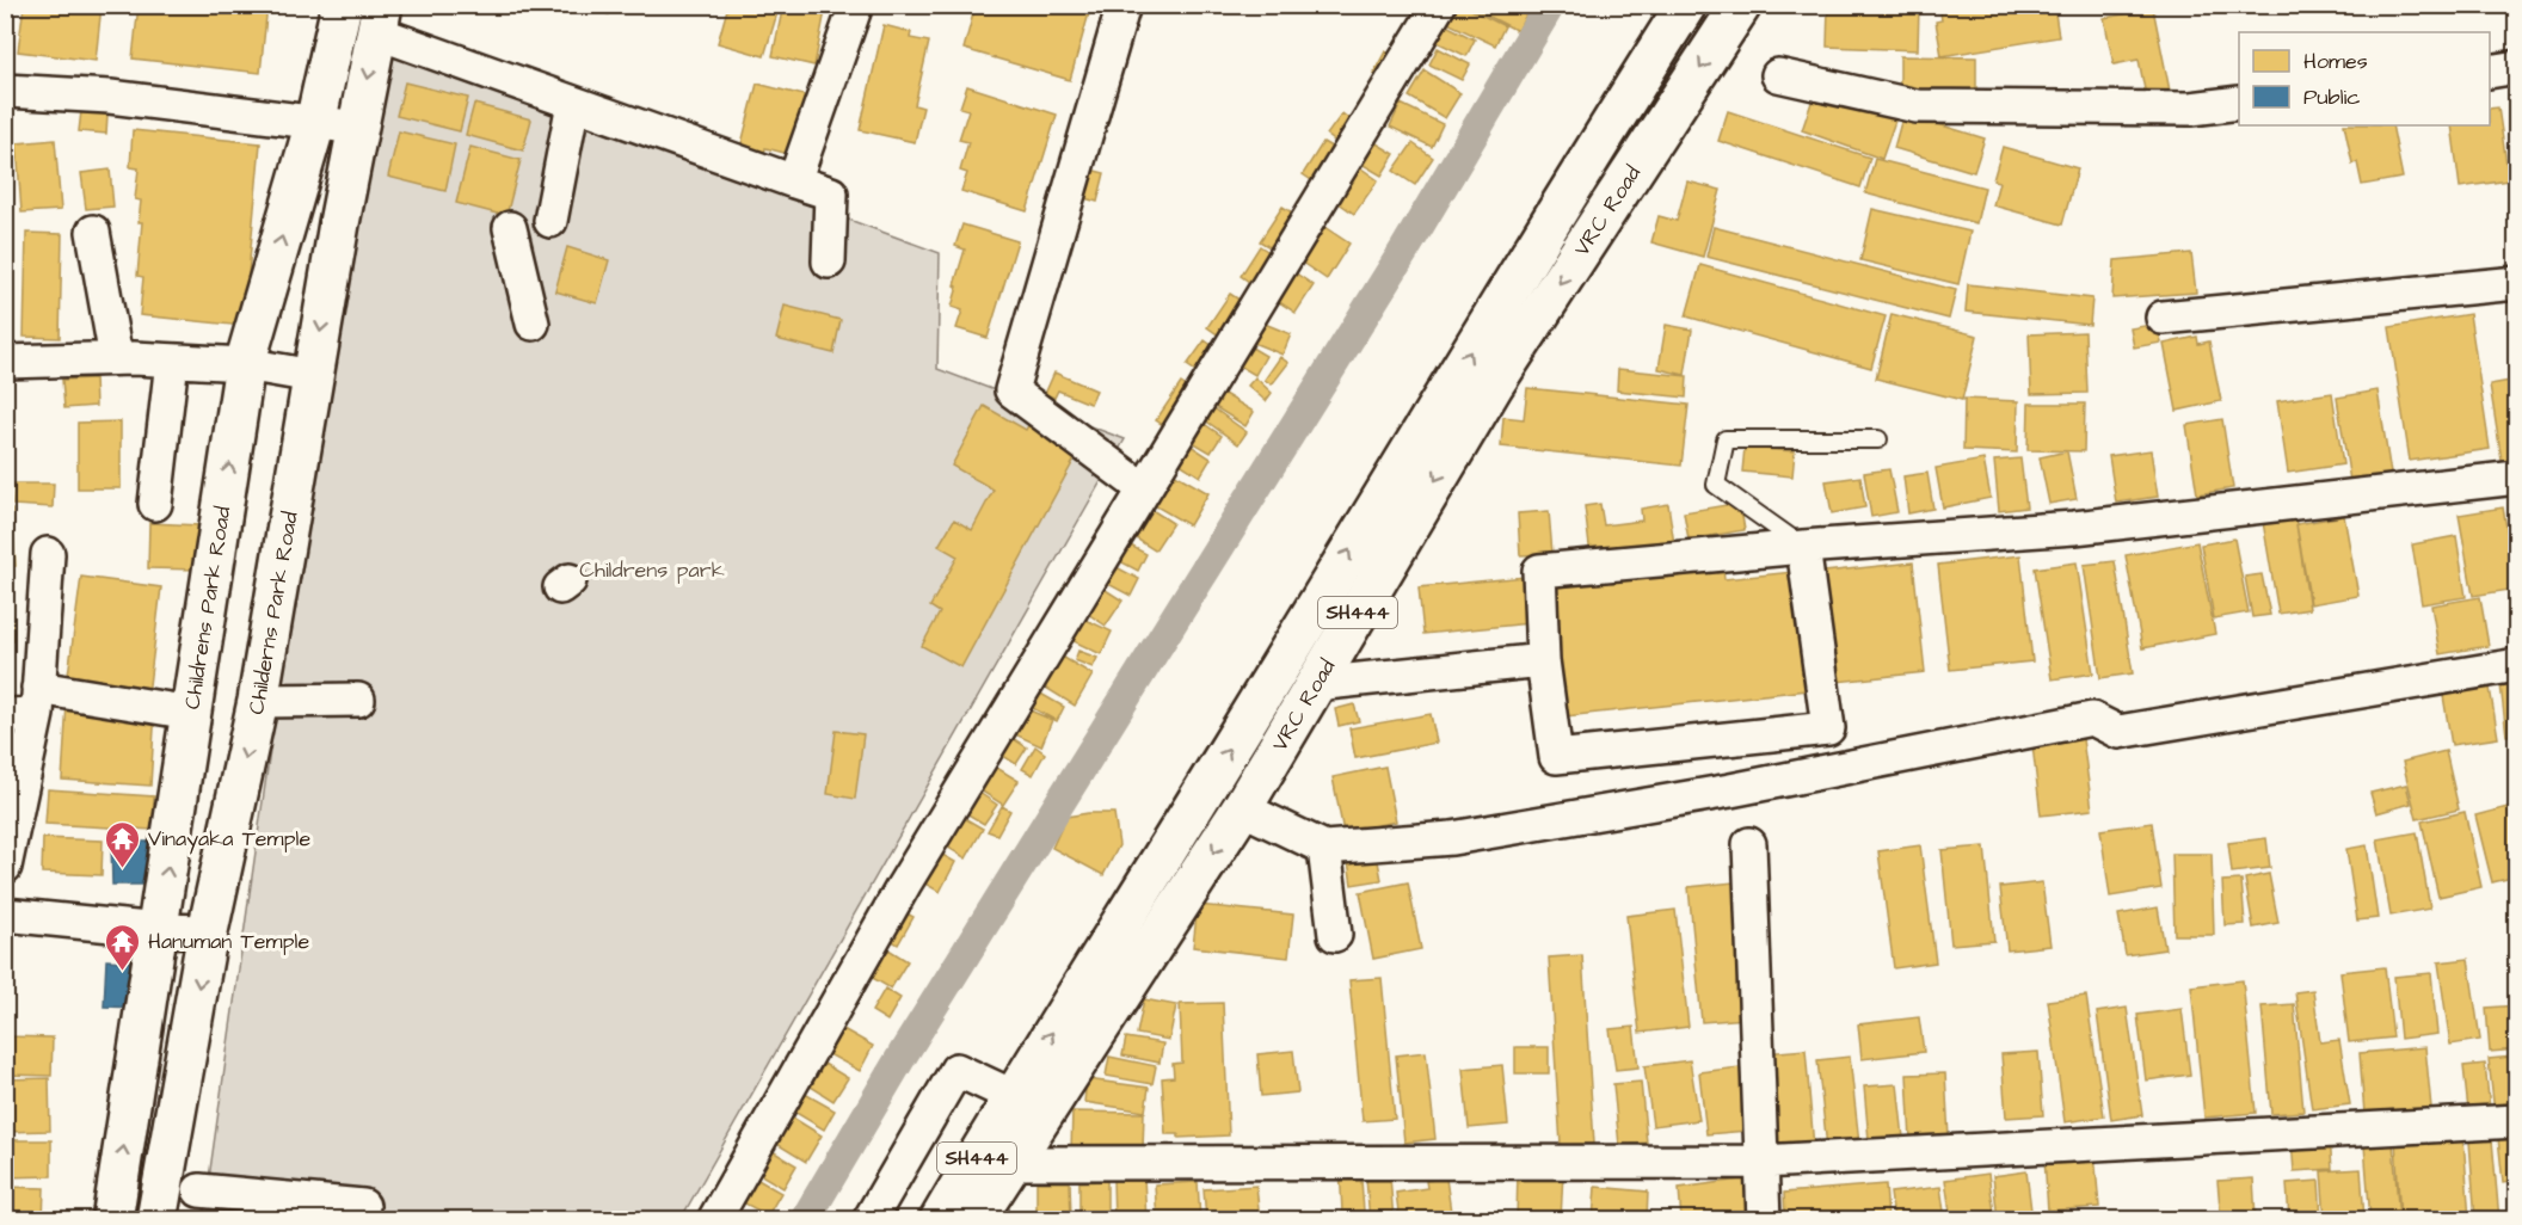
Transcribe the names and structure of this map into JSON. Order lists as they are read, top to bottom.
{
  "streets": {
    "main road": [
      "VRC Road",
      "Childrens Park Road",
      "SH444",
      "Childerns Park Road"
    ]
  },
  "one_way": ["Childrens Park Road", "Childerns Park Road"],
  "parks": ["Childrens park"],
  "places": {
    "temple": ["Vinayaka Temple", "Hanuman Temple"]
  },
  "legend": ["Homes", "Public"]
}
